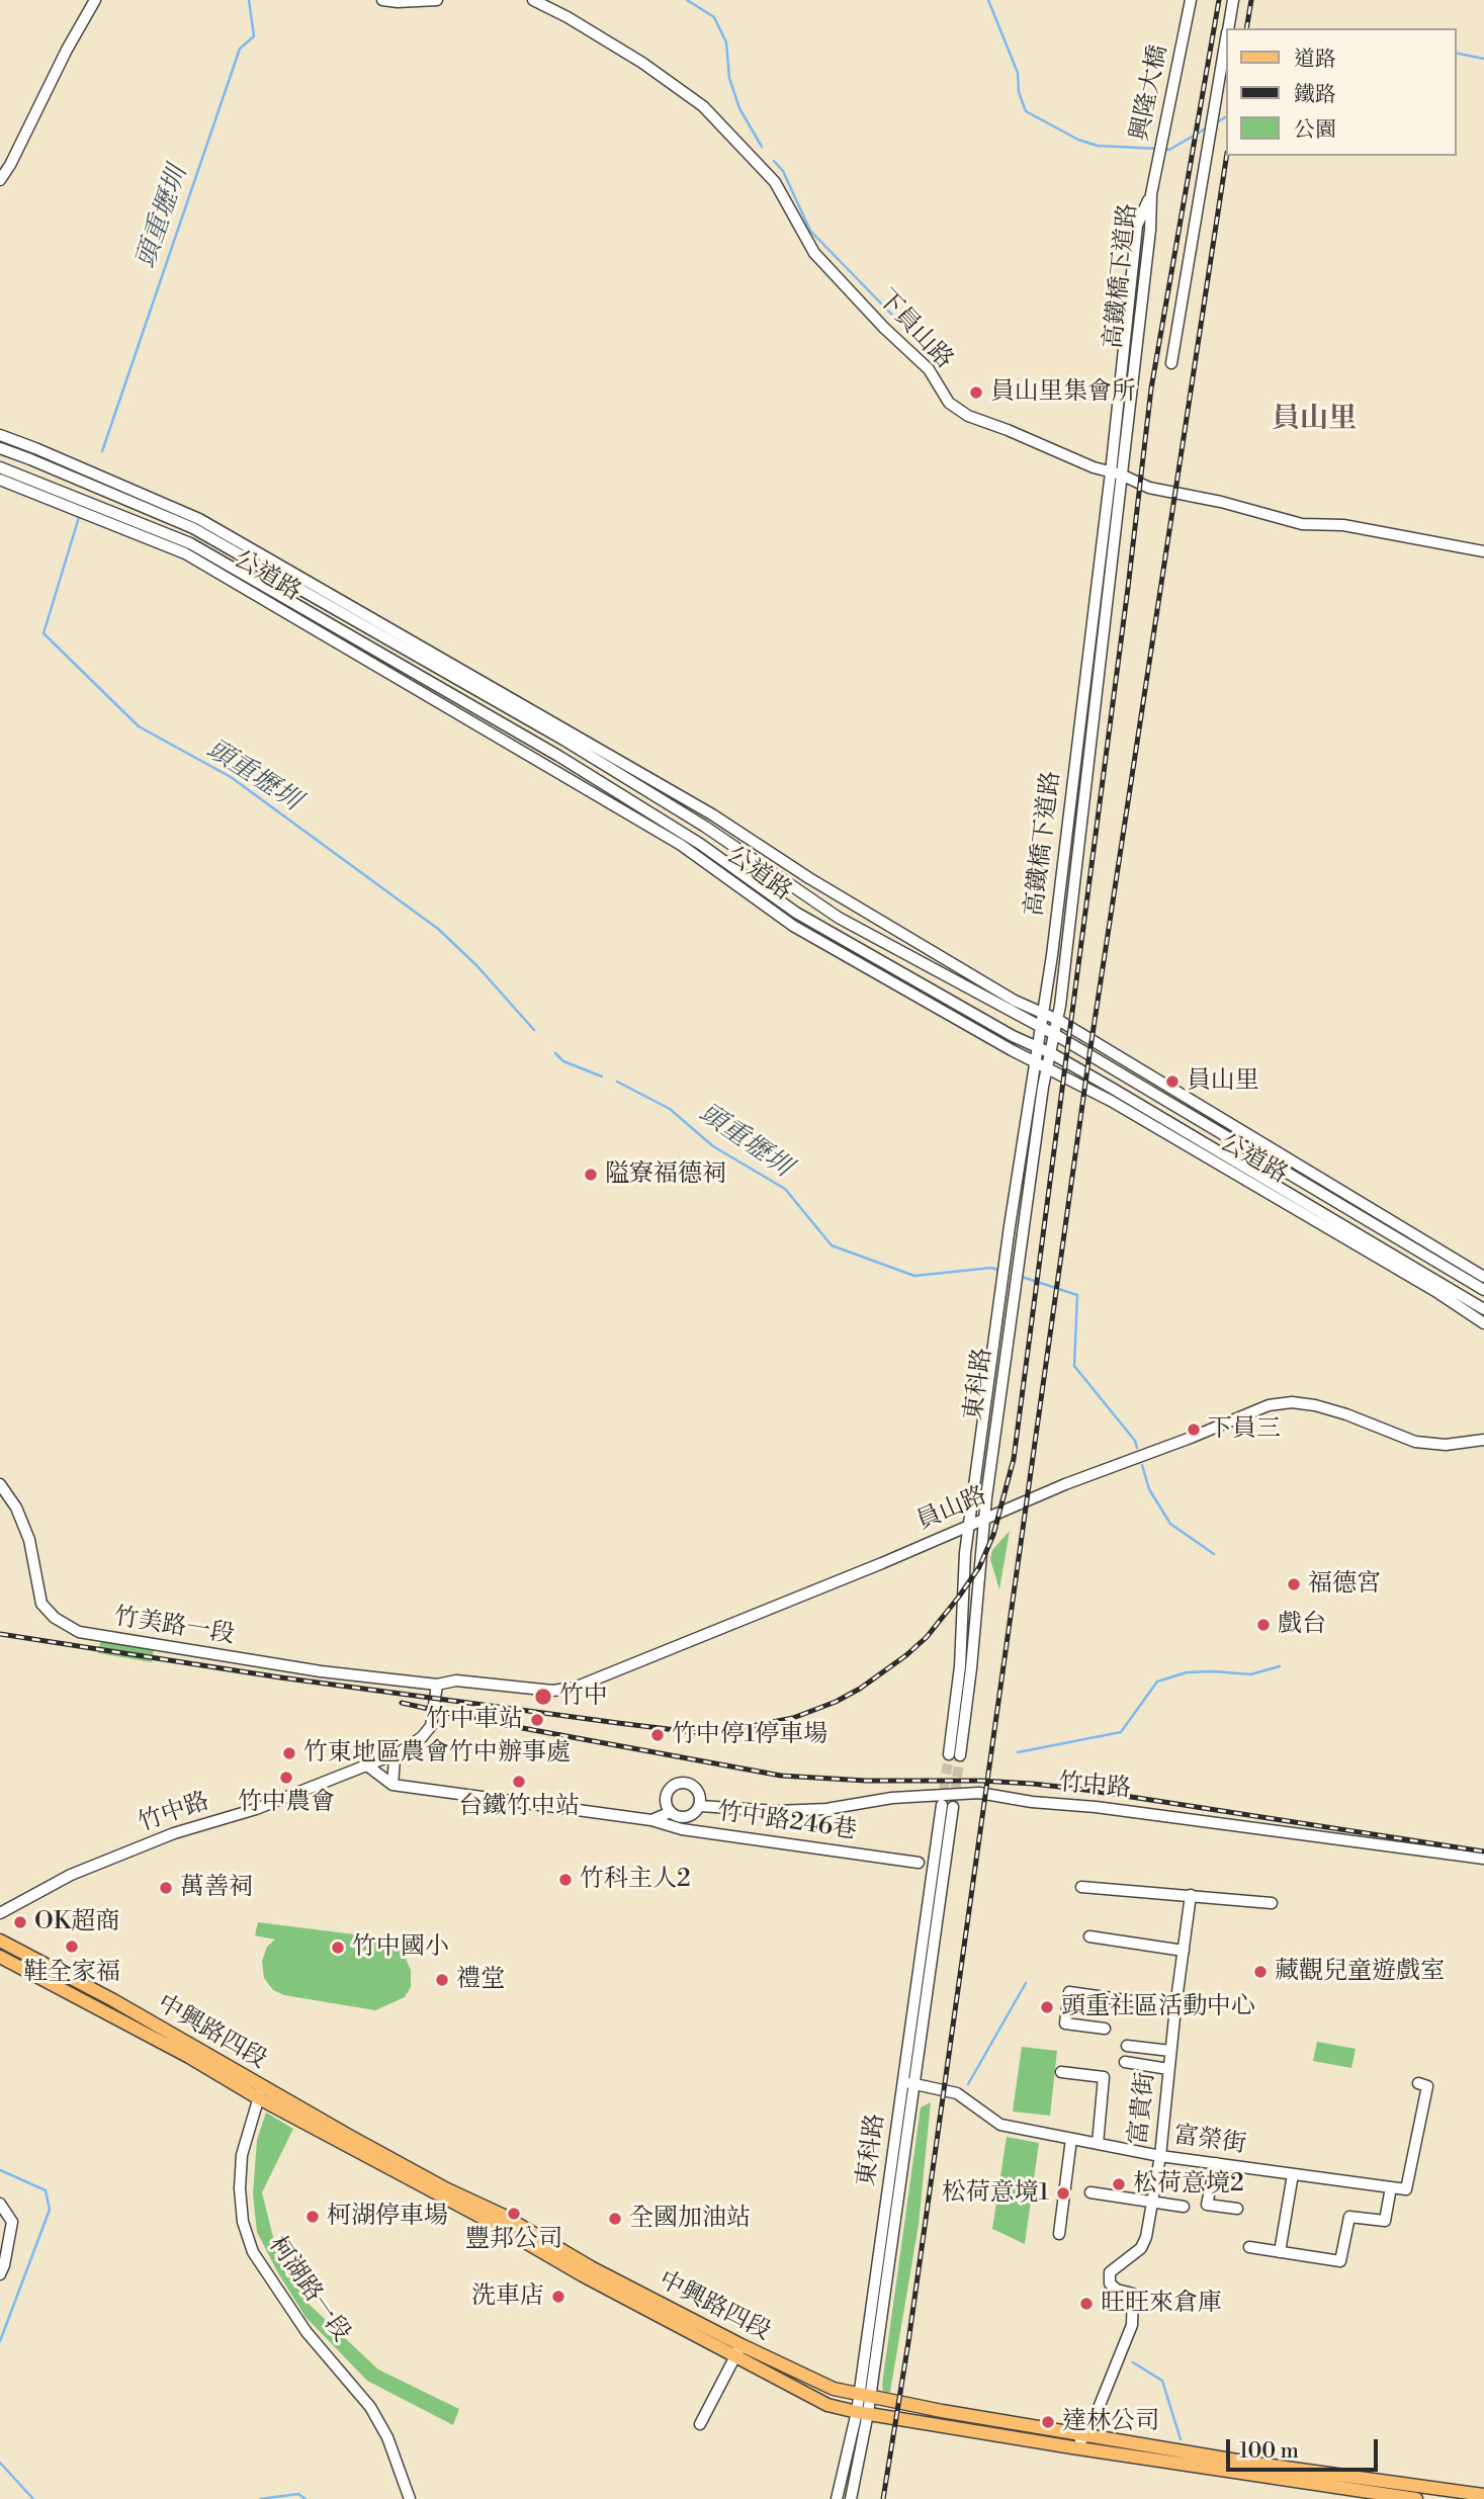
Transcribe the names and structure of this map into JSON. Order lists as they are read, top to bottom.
{
  "streets": {
    "main road": ["中興路四段"],
    "street": [
      "興隆大橋",
      "高鐵橋下道路",
      "下員山路",
      "公道路",
      "東科路",
      "員山路",
      "竹美路一段",
      "竹中路",
      "竹中路246巷",
      "富貴街",
      "富榮街",
      "柯湖路一段"
    ]
  },
  "crossings": [
    ["興隆大橋", "高鐵橋下道路"],
    ["高鐵橋下道路", "下員山路"],
    ["高鐵橋下道路", "公道路"],
    ["高鐵橋下道路", "東科路"],
    ["公道路", "東科路"],
    ["東科路", "員山路"],
    ["東科路", "中興路四段"],
    ["東科路", "富榮街"],
    ["員山路", "竹美路一段"],
    ["員山路", "竹中路"],
    ["竹美路一段", "竹中路"],
    ["中興路四段", "富貴街"],
    ["中興路四段", "柯湖路一段"],
    ["富貴街", "富榮街"]
  ],
  "districts": ["員山里"],
  "water": ["頭重壢圳"],
  "places": [
    "員山里集會所",
    "員山里",
    "隘寮福德祠",
    "下員三",
    "福德宮",
    "戲台",
    "竹中",
    "竹中車站",
    "竹中停1停車場",
    "竹東地區農會竹中辦事處",
    "竹中農會",
    "台鐵竹中站",
    "竹科主人2",
    "萬善祠",
    "OK超商",
    "鞋全家福",
    "竹中國小",
    "藏觀兒童遊戲室",
    "禮堂",
    "頭重社區活動中心",
    "松荷意境2",
    "松荷意境1",
    "豐邦公司",
    "柯湖停車場",
    "全國加油站",
    "洗車店",
    "旺旺來倉庫",
    "達林公司"
  ],
  "legend": ["道路", "鐵路", "公園"],
  "scale_bar": "100 m"
}
